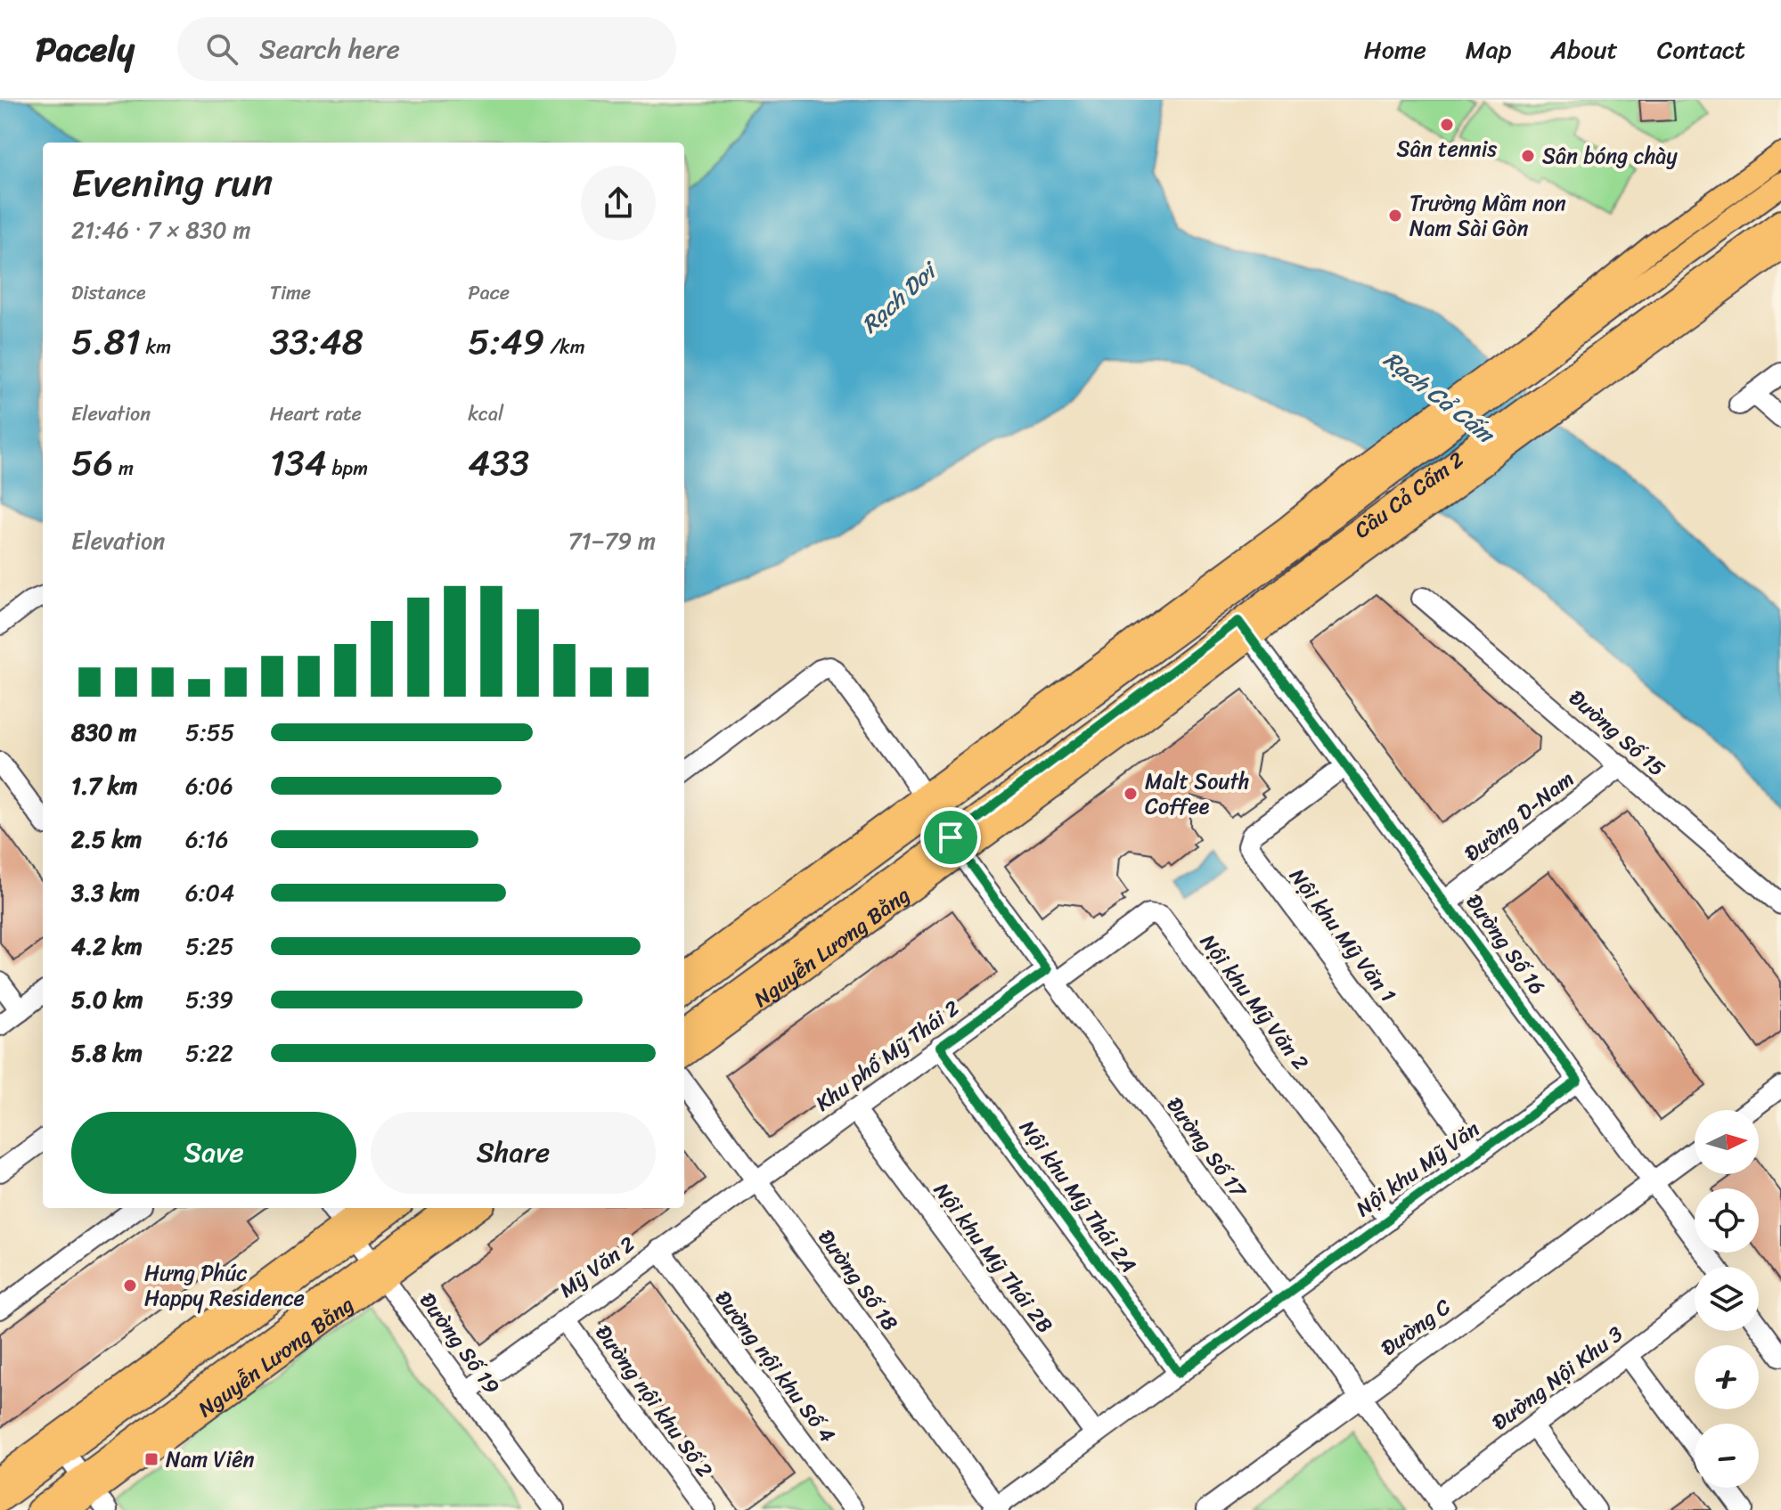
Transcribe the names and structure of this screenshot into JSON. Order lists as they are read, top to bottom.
{
  "streets": {
    "main road": ["Cầu Cả Cấm 2", "Nguyễn Lương Bằng"],
    "street": [
      "Đường Số 15",
      "Đường D-Nam",
      "Nội khu Mỹ Văn 1",
      "Đường Số 16",
      "Nội khu Mỹ Văn 2",
      "Khu phố Mỹ Thái 2",
      "Đường Số 17",
      "Nội khu Mỹ Văn",
      "Nội khu Mỹ Thái 2A",
      "Nội khu Mỹ Thái 2B",
      "Mỹ Văn 2",
      "Đường Số 18",
      "Đường C",
      "Đường Số 19",
      "Đường nội khu Số 4",
      "Đường Nội Khu 3",
      "Đường nội khu Số 2"
    ]
  },
  "crossings": [
    ["Cầu Cả Cấm 2", "Nguyễn Lương Bằng"],
    ["Cầu Cả Cấm 2", "Đường Số 17"],
    ["Đường Số 15", "Đường D-Nam"],
    ["Đường D-Nam", "Đường Số 16"],
    ["Nội khu Mỹ Văn 1", "Đường Số 16"],
    ["Nội khu Mỹ Văn 1", "Nội khu Mỹ Văn"],
    ["Đường Số 16", "Nguyễn Lương Bằng"],
    ["Đường Số 16", "Nội khu Mỹ Văn"],
    ["Đường Số 16", "Đường C"],
    ["Nguyễn Lương Bằng", "Đường Số 17"],
    ["Nguyễn Lương Bằng", "Đường Số 19"],
    ["Nội khu Mỹ Văn 2", "Khu phố Mỹ Thái 2"],
    ["Nội khu Mỹ Văn 2", "Đường Số 17"],
    ["Nội khu Mỹ Văn 2", "Nội khu Mỹ Văn"],
    ["Khu phố Mỹ Thái 2", "Đường Số 17"],
    ["Khu phố Mỹ Thái 2", "Nội khu Mỹ Thái 2A"],
    ["Khu phố Mỹ Thái 2", "Nội khu Mỹ Thái 2B"],
    ["Khu phố Mỹ Thái 2", "Mỹ Văn 2"],
    ["Khu phố Mỹ Thái 2", "Đường Số 18"],
    ["Đường Số 17", "Nội khu Mỹ Văn"],
    ["Đường Số 17", "Đường C"],
    ["Đường Số 17", "Đường Nội Khu 3"],
    ["Mỹ Văn 2", "Đường Số 18"],
    ["Mỹ Văn 2", "Đường Số 19"],
    ["Mỹ Văn 2", "Đường nội khu Số 4"],
    ["Mỹ Văn 2", "Đường nội khu Số 2"]
  ],
  "water": ["Rạch Dơi", "Rạch Cả Cấm"],
  "places": {
    "other": [
      "Sân tennis",
      "Sân bóng chày",
      "Trường Mầm non Nam Sài Gòn",
      "Malt South Coffee",
      "Hưng Phúc Happy Residence"
    ],
    "transit": ["Nam Viên"]
  },
  "north": "right",
  "page": {
    "header": "Pacely",
    "search": "Search here",
    "nav": [
      "Home",
      "Map",
      "About",
      "Contact"
    ],
    "heading": ["Evening run", "21:46 · 7 × 830 m"],
    "stats": [
      ["Distance", "5.81 km"],
      ["Time", "33:48"],
      ["Pace", "5:49 /km"],
      ["Elevation", "56 m"],
      ["Heart rate", "134 bpm"],
      ["kcal", "433"]
    ],
    "chart": ["Elevation", "71–79 m"],
    "list": [
      {
        "name": "830 m",
        "note": "5:55"
      },
      {
        "name": "1.7 km",
        "note": "6:06"
      },
      {
        "name": "2.5 km",
        "note": "6:16"
      },
      {
        "name": "3.3 km",
        "note": "6:04"
      },
      {
        "name": "4.2 km",
        "note": "5:25"
      },
      {
        "name": "5.0 km",
        "note": "5:39"
      },
      {
        "name": "5.8 km",
        "note": "5:22"
      }
    ],
    "buttons": ["Save", "Share"],
    "map_buttons": ["+", "−"]
  }
}
